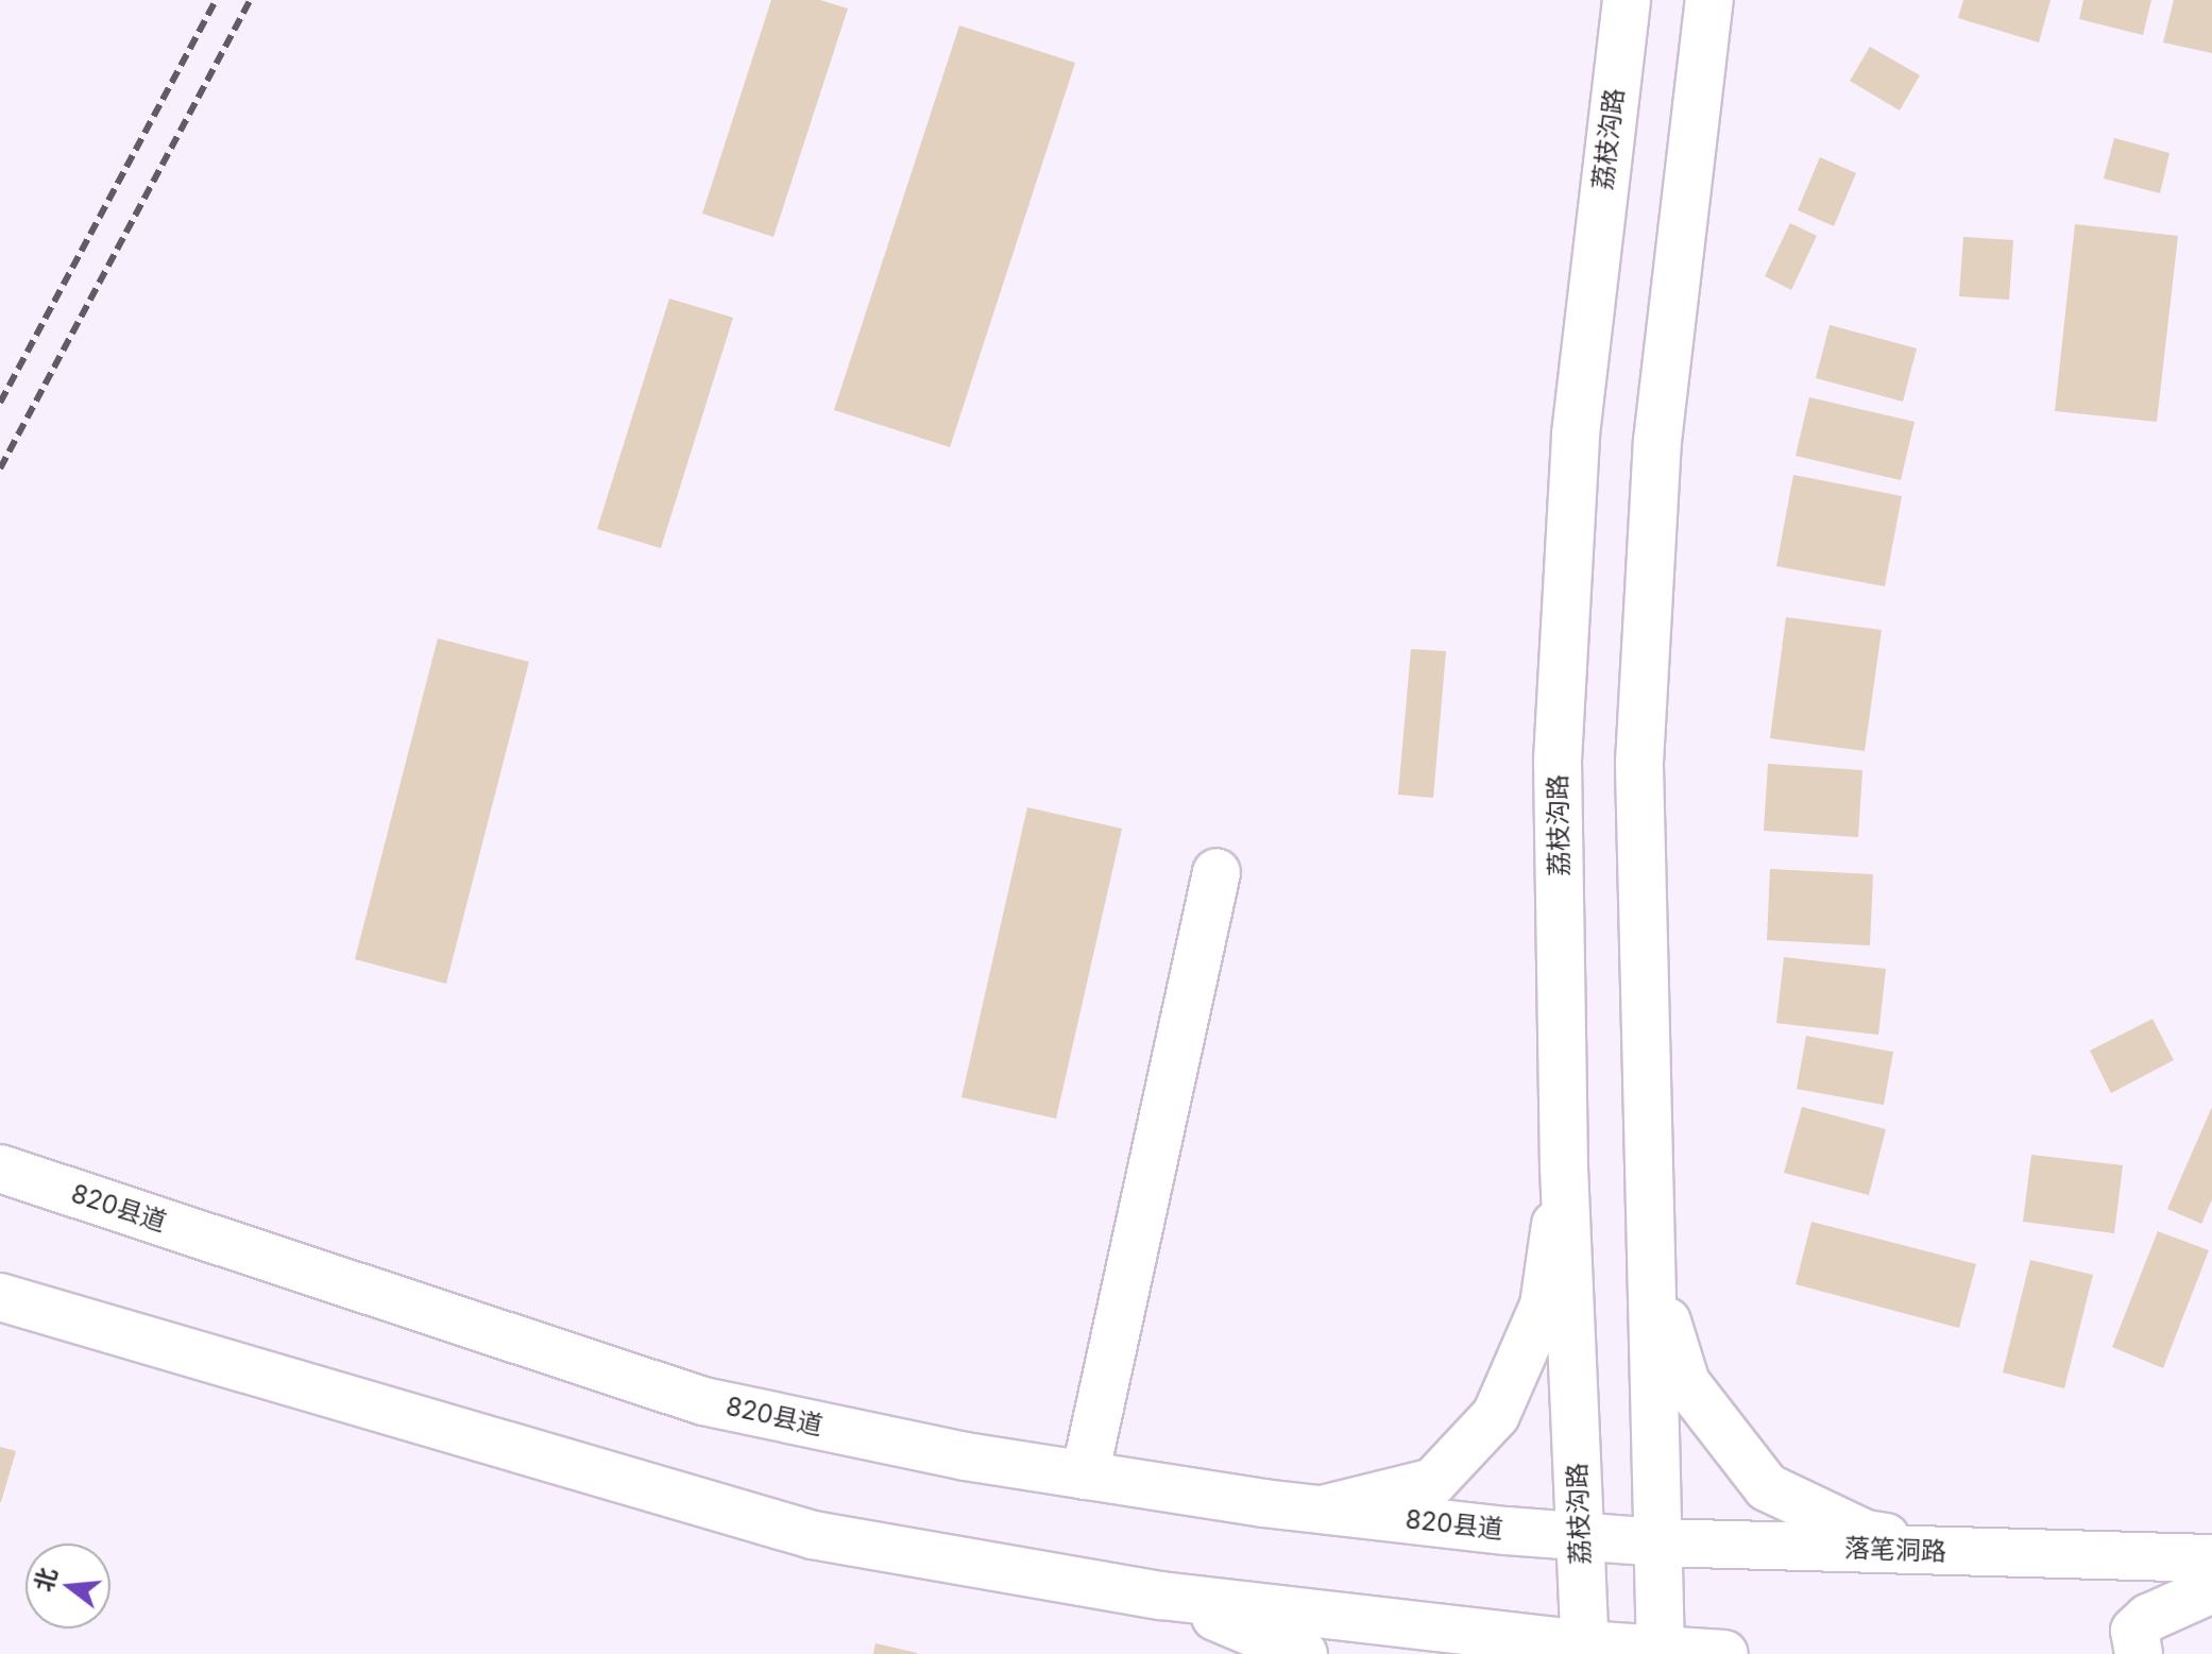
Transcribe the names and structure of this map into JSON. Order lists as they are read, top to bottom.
{
  "streets": {
    "main road": ["荔枝沟路", "820县道", "落笔洞路"]
  },
  "crossings": [
    ["荔枝沟路", "820县道"],
    ["荔枝沟路", "落笔洞路"],
    ["820县道", "落笔洞路"]
  ],
  "north": "left"
}
